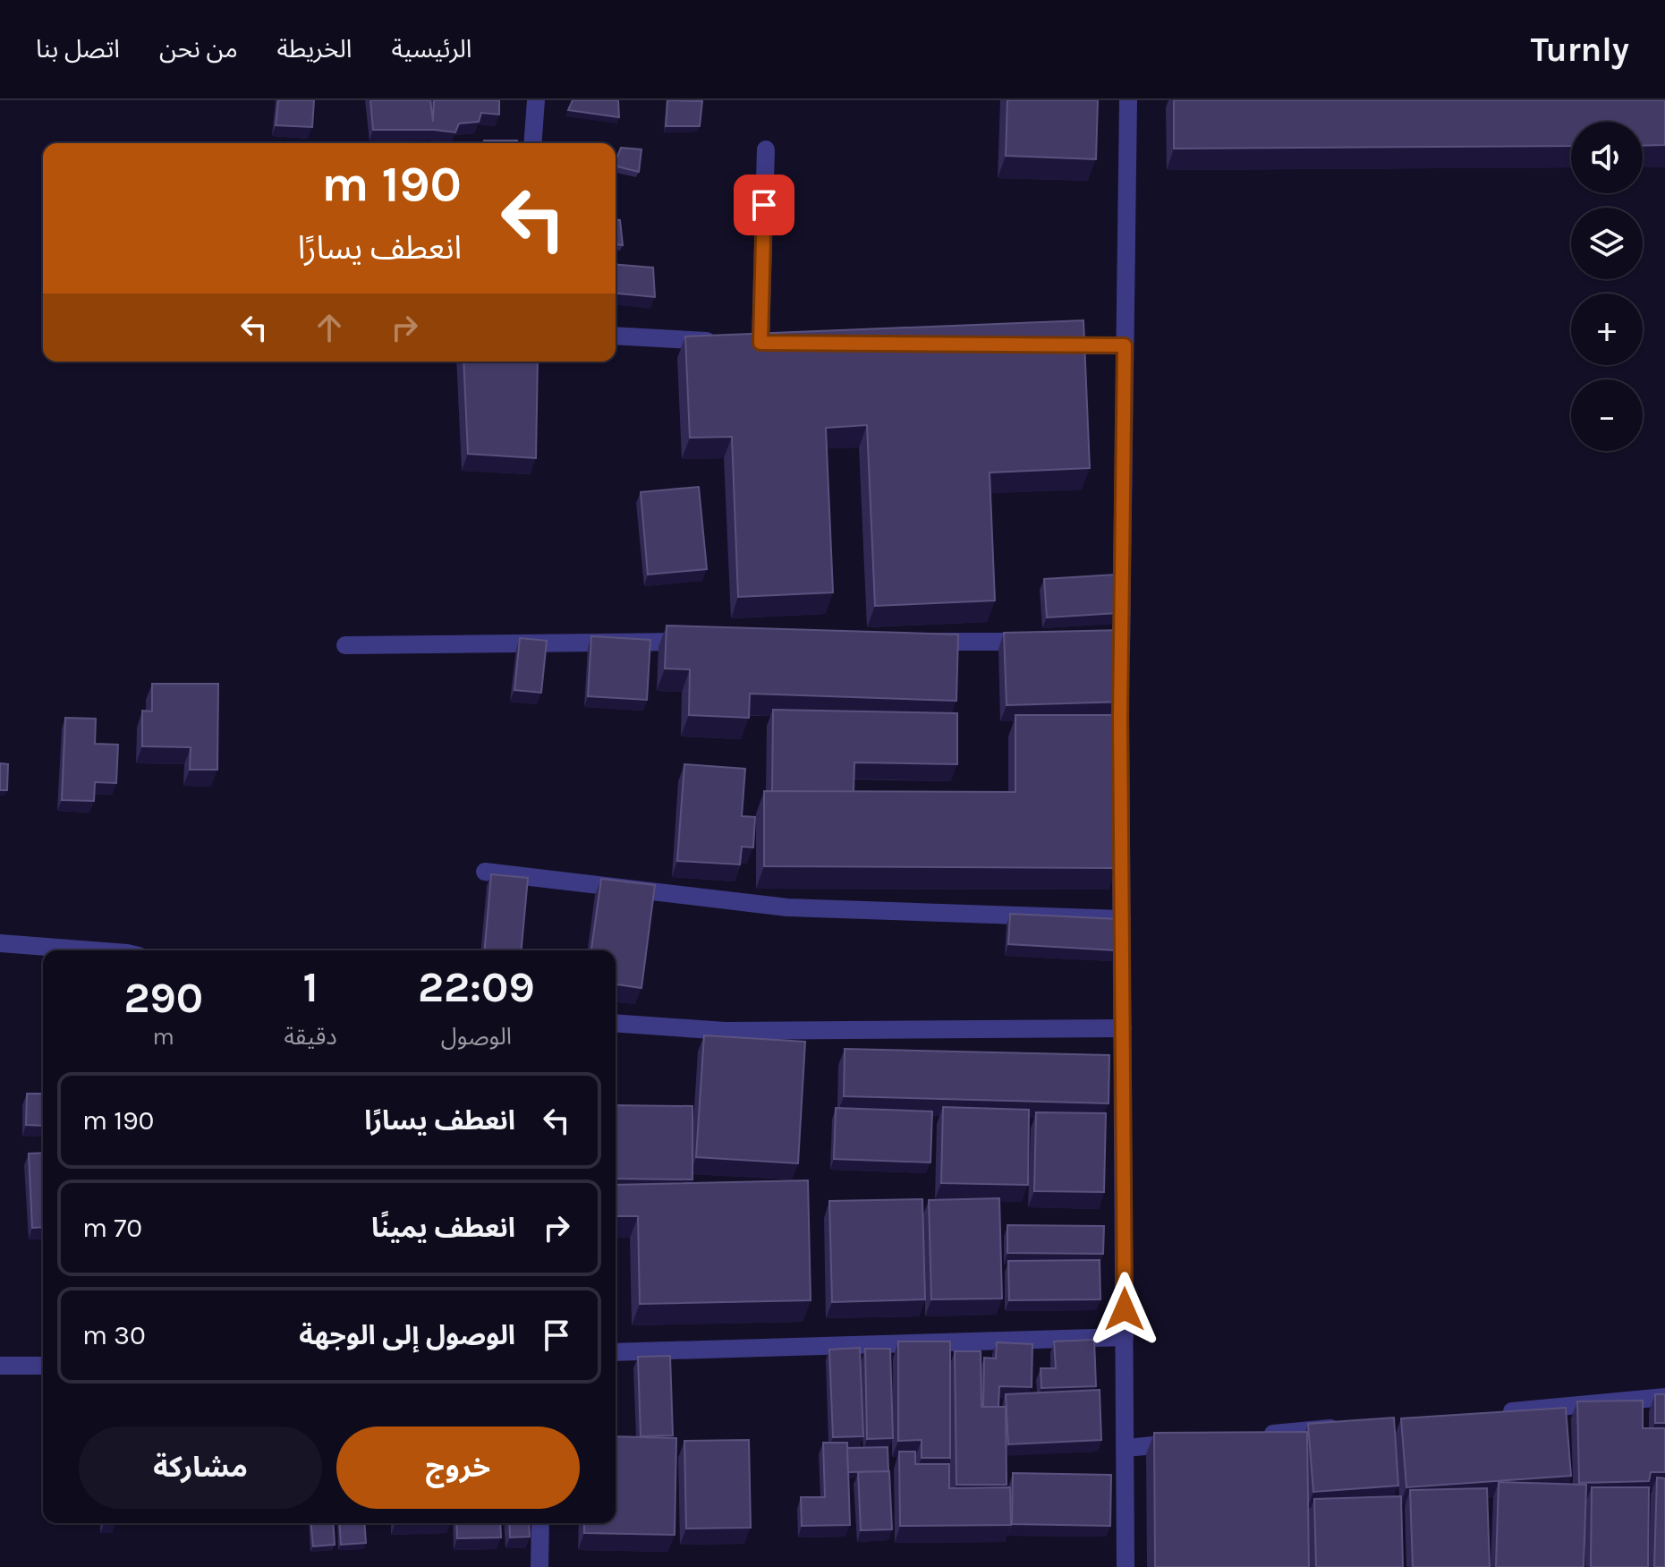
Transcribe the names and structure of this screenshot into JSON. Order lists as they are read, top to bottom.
{
  "page": {
    "header": "Turnly",
    "nav": [
      "الرئيسية",
      "الخريطة",
      "من نحن",
      "اتصل بنا"
    ],
    "map_buttons": ["+", "−"],
    "turn": ["190 m", "انعطف يسارًا"],
    "eta": [
      "22:09",
      "الوصول",
      "1",
      "دقيقة",
      "290",
      "m"
    ],
    "list": [
      {
        "name": "انعطف يسارًا",
        "value": "190 m"
      },
      {
        "name": "انعطف يمينًا",
        "value": "70 m"
      },
      {
        "name": "الوصول إلى الوجهة",
        "value": "30 m"
      }
    ],
    "buttons": ["خروج", "مشاركة"]
  }
}
